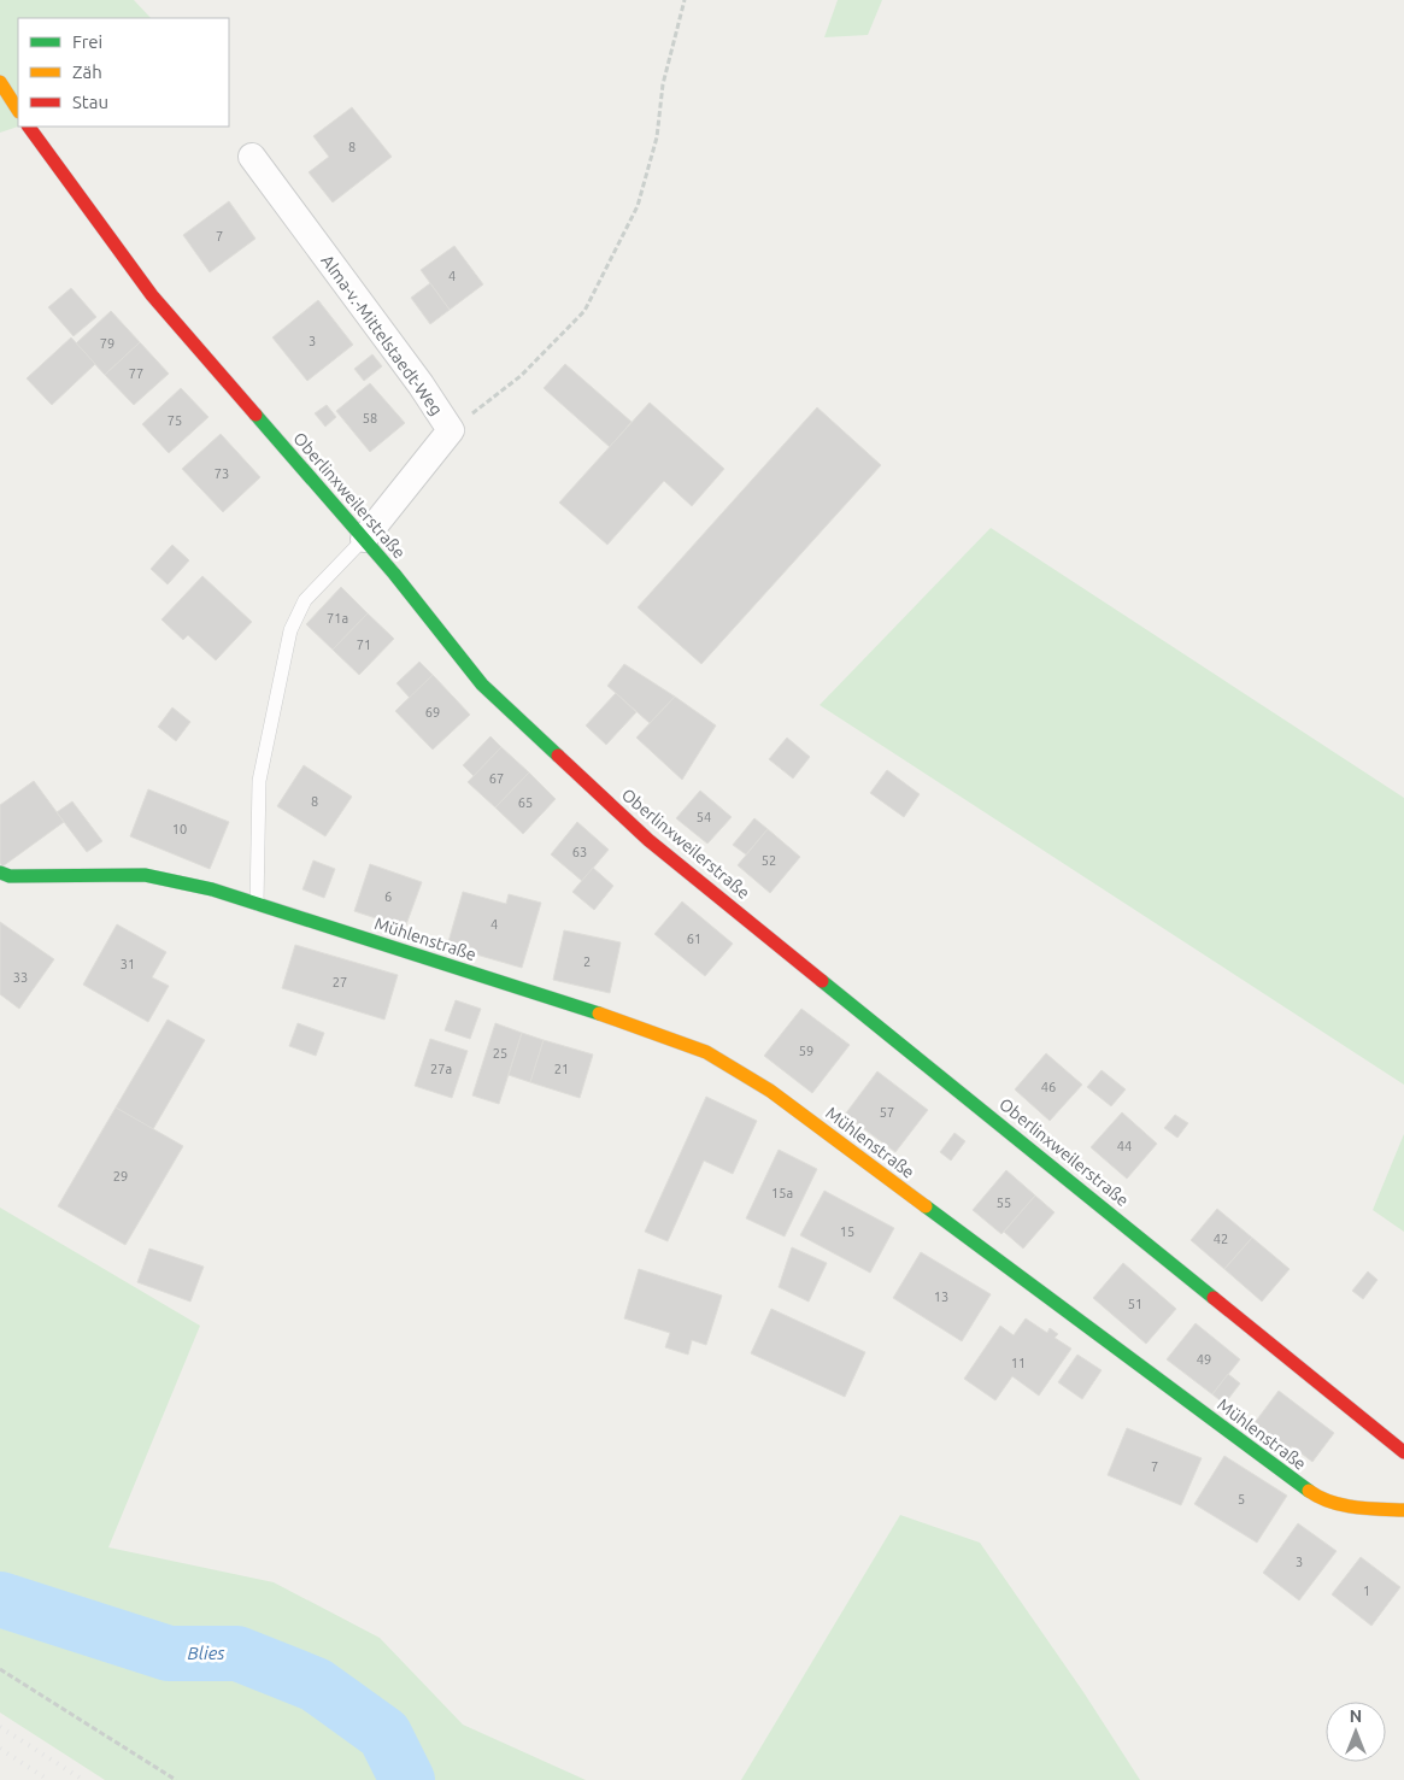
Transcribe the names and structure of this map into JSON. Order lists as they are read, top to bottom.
{
  "streets": {
    "main road": ["Oberlinxweilerstraße", "Mühlenstraße"],
    "street": ["Alma-v.-Mittelstaedt-Weg"]
  },
  "crossings": [
    ["Alma-v.-Mittelstaedt-Weg", "Oberlinxweilerstraße"]
  ],
  "water": ["Blies"],
  "house_numbers": [
    "8",
    "7",
    "4",
    "3",
    "79",
    "77",
    "58",
    "75",
    "73",
    "71a",
    "71",
    "69",
    "67",
    "8",
    "65",
    "54",
    "10",
    "63",
    "52",
    "6",
    "4",
    "61",
    "2",
    "31",
    "33",
    "27",
    "59",
    "25",
    "27a",
    "21",
    "46",
    "57",
    "44",
    "29",
    "15a",
    "55",
    "15",
    "42",
    "13",
    "51",
    "49",
    "11",
    "7",
    "5",
    "3",
    "1"
  ],
  "legend": ["Frei", "Zäh", "Stau"],
  "north": "top"
}
